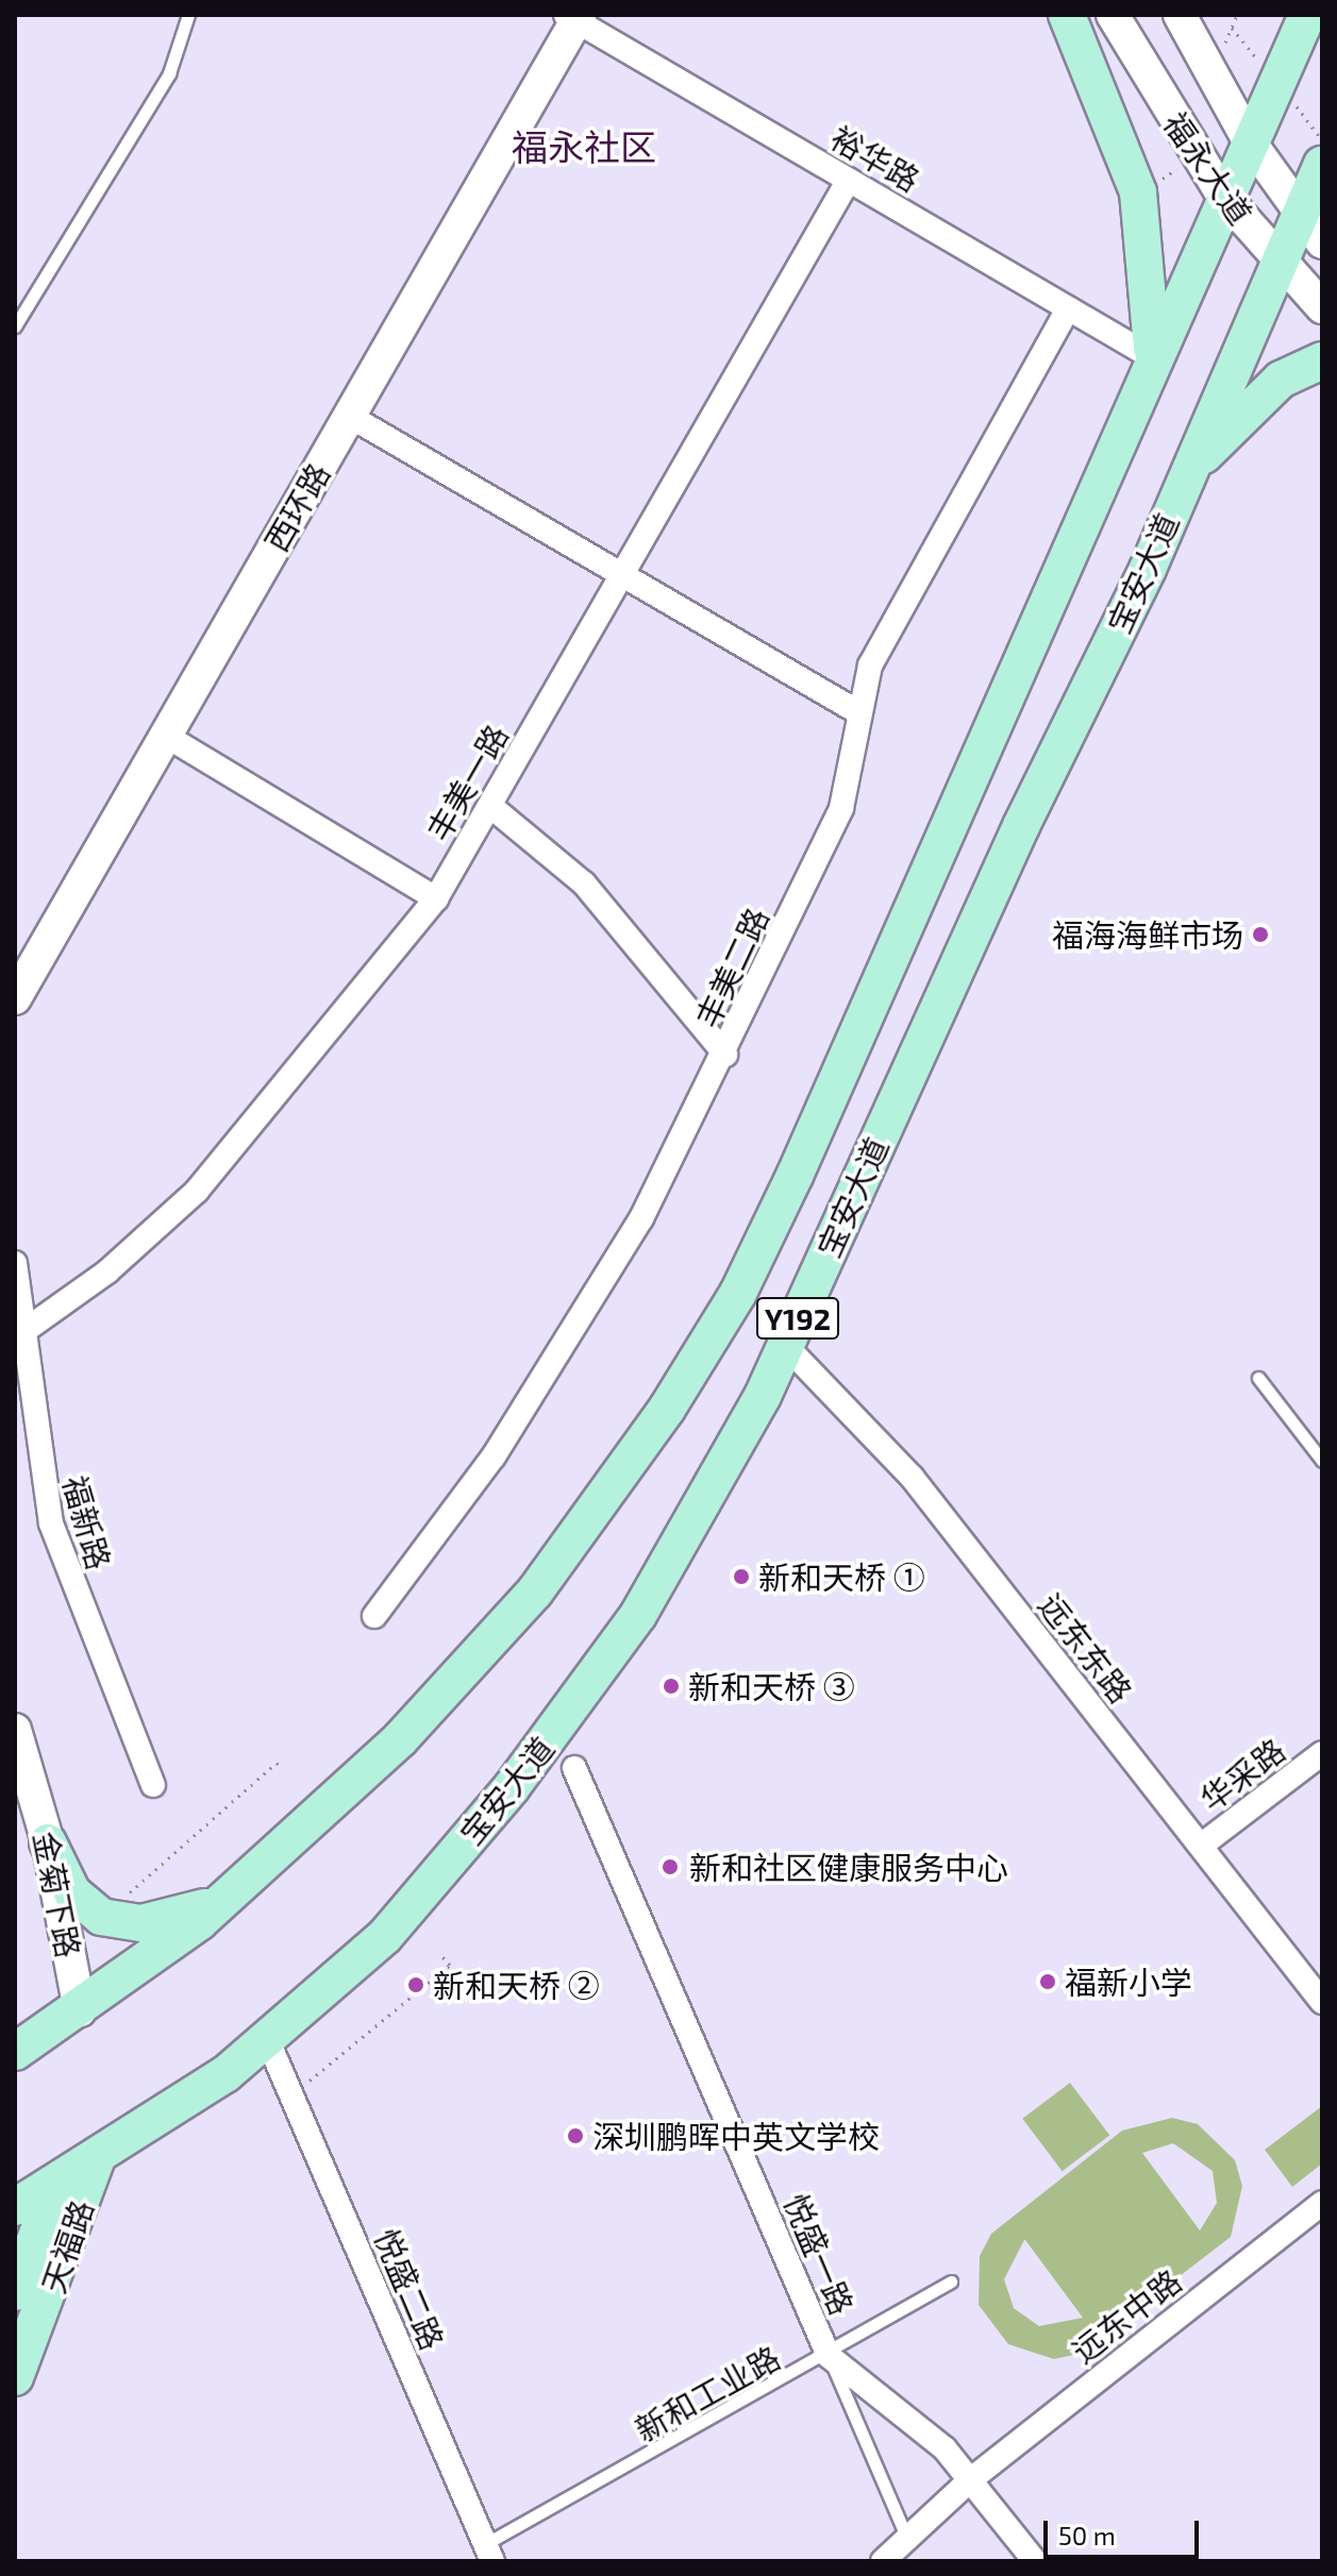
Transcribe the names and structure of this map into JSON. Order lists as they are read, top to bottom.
{
  "streets": {
    "main road": ["宝安大道", "Y192", "天福路"],
    "street": [
      "裕华路",
      "福永大道",
      "西环路",
      "丰美一路",
      "丰美二路",
      "福新路",
      "远东东路",
      "华采路",
      "金菊下路",
      "悦盛一路",
      "悦盛二路",
      "远东中路"
    ],
    "lane": ["新和工业路"]
  },
  "crossings": [
    ["裕华路", "西环路"],
    ["裕华路", "宝安大道"],
    ["裕华路", "丰美一路"],
    ["裕华路", "丰美二路"],
    ["福永大道", "宝安大道"],
    ["宝安大道", "远东东路"],
    ["宝安大道", "金菊下路"],
    ["宝安大道", "天福路"],
    ["宝安大道", "悦盛二路"],
    ["丰美一路", "福新路"],
    ["远东东路", "华采路"],
    ["悦盛一路", "远东中路"],
    ["悦盛一路", "新和工业路"],
    ["悦盛二路", "新和工业路"]
  ],
  "districts": ["福永社区"],
  "places": [
    "福海海鲜市场",
    "新和天桥 ①",
    "新和天桥 ③",
    "新和社区健康服务中心",
    "福新小学",
    "新和天桥 ②",
    "深圳鹏晖中英文学校"
  ],
  "scale_bar": "50 m"
}
